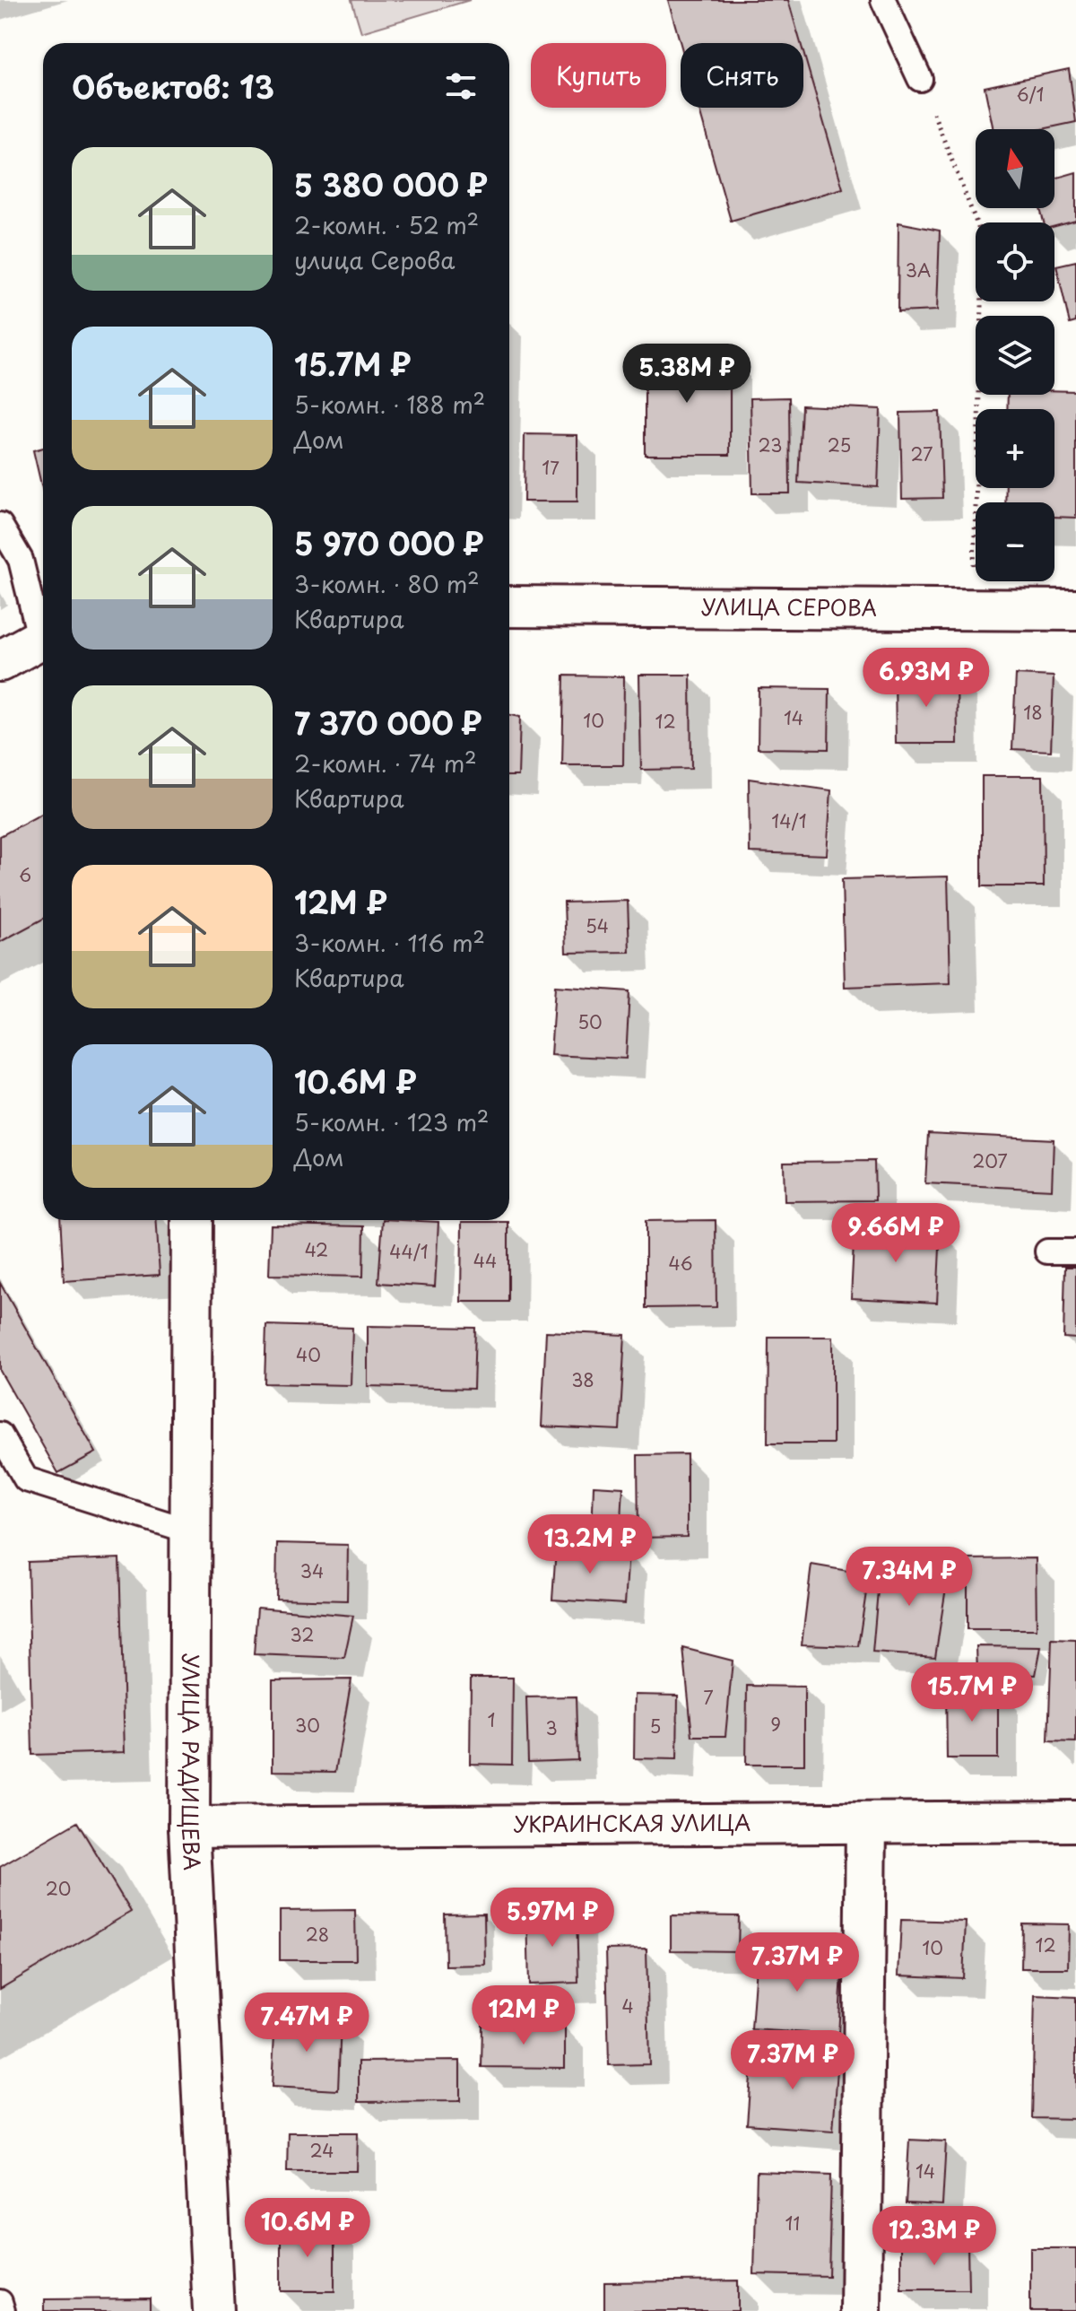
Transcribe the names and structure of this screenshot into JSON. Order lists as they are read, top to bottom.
{
  "streets": {
    "street": ["УЛИЦА СЕРОВА", "УЛИЦА РАДИЩЕВА", "УКРАИНСКАЯ УЛИЦА"]
  },
  "crossings": [
    ["УЛИЦА РАДИЩЕВА", "УКРАИНСКАЯ УЛИЦА"]
  ],
  "house_numbers": [
    "6/1",
    "3А",
    "23",
    "25",
    "27",
    "17",
    "18",
    "14",
    "10",
    "12",
    "14/1",
    "6",
    "54",
    "50",
    "207",
    "42",
    "44/1",
    "44",
    "46",
    "40",
    "38",
    "34",
    "32",
    "7",
    "1",
    "9",
    "30",
    "5",
    "3",
    "20",
    "28",
    "12",
    "10",
    "4",
    "24",
    "14",
    "11"
  ],
  "north": "top",
  "page": {
    "chip": ["Купить", "Снять"],
    "heading": "Объектов: 13",
    "map_buttons": ["+", "−"],
    "list": [
      {
        "name": "5 380 000 ₽",
        "note": "2-комн. · 52 m² · улица Серова"
      },
      {
        "name": "15.7M ₽",
        "note": "5-комн. · 188 m² · Дом"
      },
      {
        "name": "5 970 000 ₽",
        "note": "3-комн. · 80 m² · Квартира"
      },
      {
        "name": "7 370 000 ₽",
        "note": "2-комн. · 74 m² · Квартира"
      },
      {
        "name": "12M ₽",
        "note": "3-комн. · 116 m² · Квартира"
      },
      {
        "name": "10.6M ₽",
        "note": "5-комн. · 123 m² · Дом"
      }
    ],
    "price": [
      "5.38M ₽",
      "6.93M ₽",
      "9.66M ₽",
      "13.2M ₽",
      "7.34M ₽",
      "15.7M ₽",
      "5.97M ₽",
      "7.37M ₽",
      "12M ₽",
      "7.47M ₽",
      "7.37M ₽",
      "10.6M ₽",
      "12.3M ₽"
    ]
  }
}
